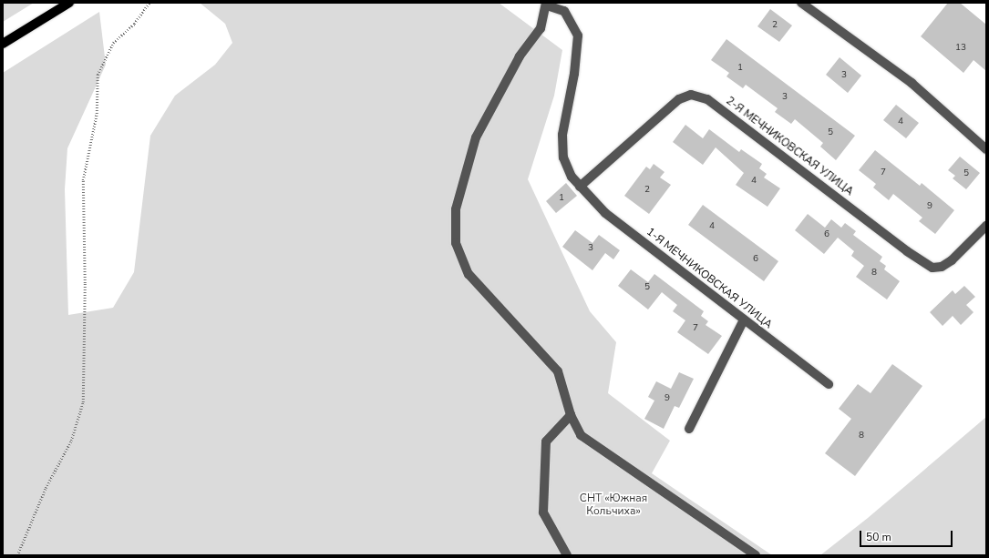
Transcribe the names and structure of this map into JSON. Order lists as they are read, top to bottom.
{
  "streets": {
    "street": ["2-Я МЕЧНИКОВСКАЯ УЛИЦА", "1-Я МЕЧНИКОВСКАЯ УЛИЦА"]
  },
  "crossings": [
    ["2-Я МЕЧНИКОВСКАЯ УЛИЦА", "1-Я МЕЧНИКОВСКАЯ УЛИЦА"]
  ],
  "parks": ["СНТ «Южная Кольчиха»"],
  "house_numbers": [
    "2",
    "13",
    "1",
    "3",
    "3",
    "4",
    "5",
    "7",
    "5",
    "4",
    "2",
    "1",
    "9",
    "4",
    "6",
    "3",
    "6",
    "8",
    "5",
    "7",
    "9",
    "8"
  ],
  "scale_bar": "50 m"
}
